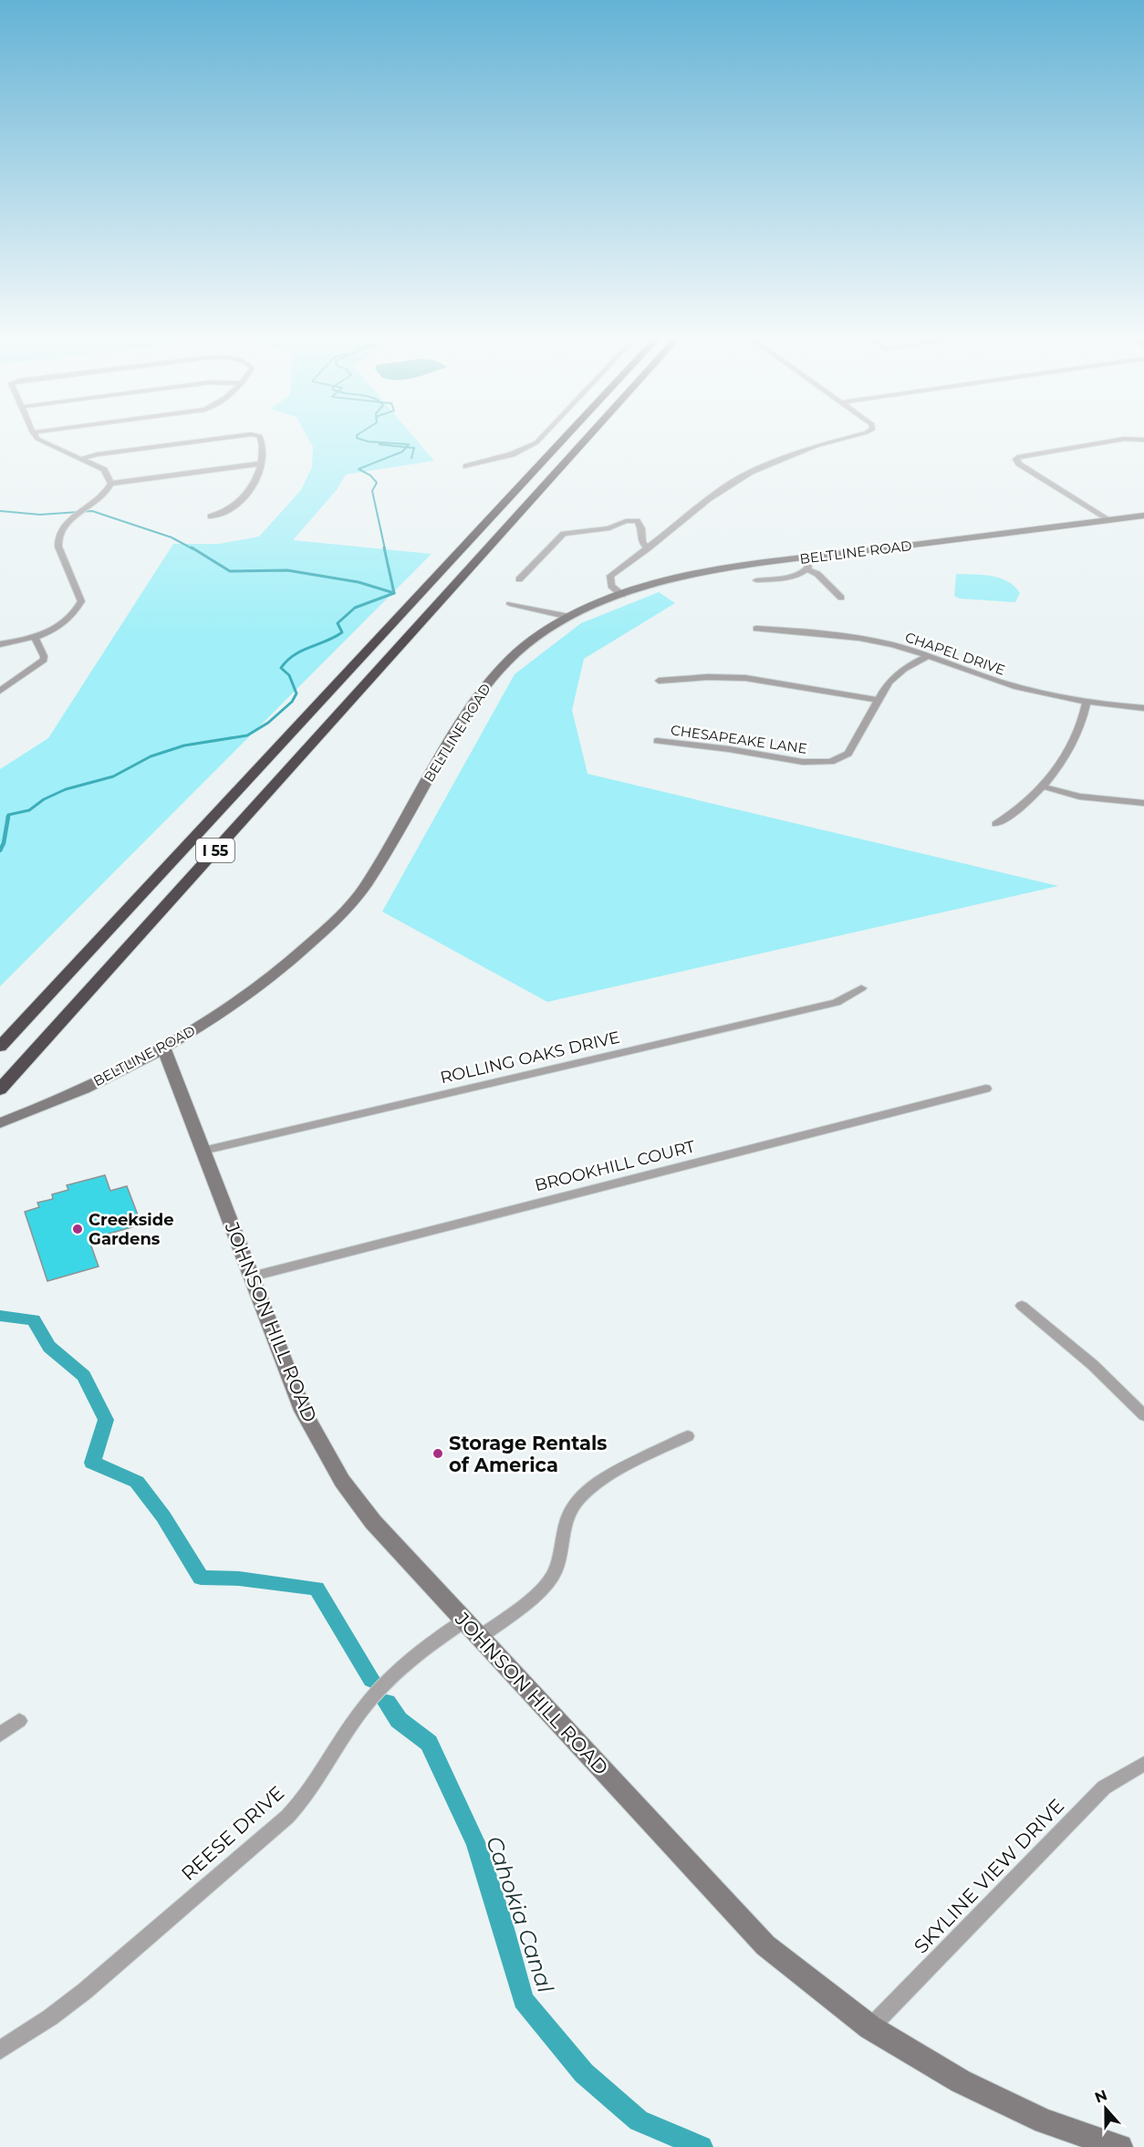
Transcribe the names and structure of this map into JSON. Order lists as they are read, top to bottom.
{
  "streets": {
    "highway": ["I 55"],
    "main road": ["BELTLINE ROAD", "JOHNSON HILL ROAD"],
    "street": [
      "CHAPEL DRIVE",
      "CHESAPEAKE LANE",
      "ROLLING OAKS DRIVE",
      "BROOKHILL COURT",
      "REESE DRIVE",
      "SKYLINE VIEW DRIVE"
    ]
  },
  "crossings": [
    ["BELTLINE ROAD", "JOHNSON HILL ROAD"],
    ["CHAPEL DRIVE", "CHESAPEAKE LANE"],
    ["ROLLING OAKS DRIVE", "JOHNSON HILL ROAD"],
    ["BROOKHILL COURT", "JOHNSON HILL ROAD"],
    ["JOHNSON HILL ROAD", "REESE DRIVE"],
    ["JOHNSON HILL ROAD", "SKYLINE VIEW DRIVE"]
  ],
  "water": ["Cahokia Canal"],
  "places": ["Creekside Gardens", "Storage Rentals of America"],
  "north": "top"
}
